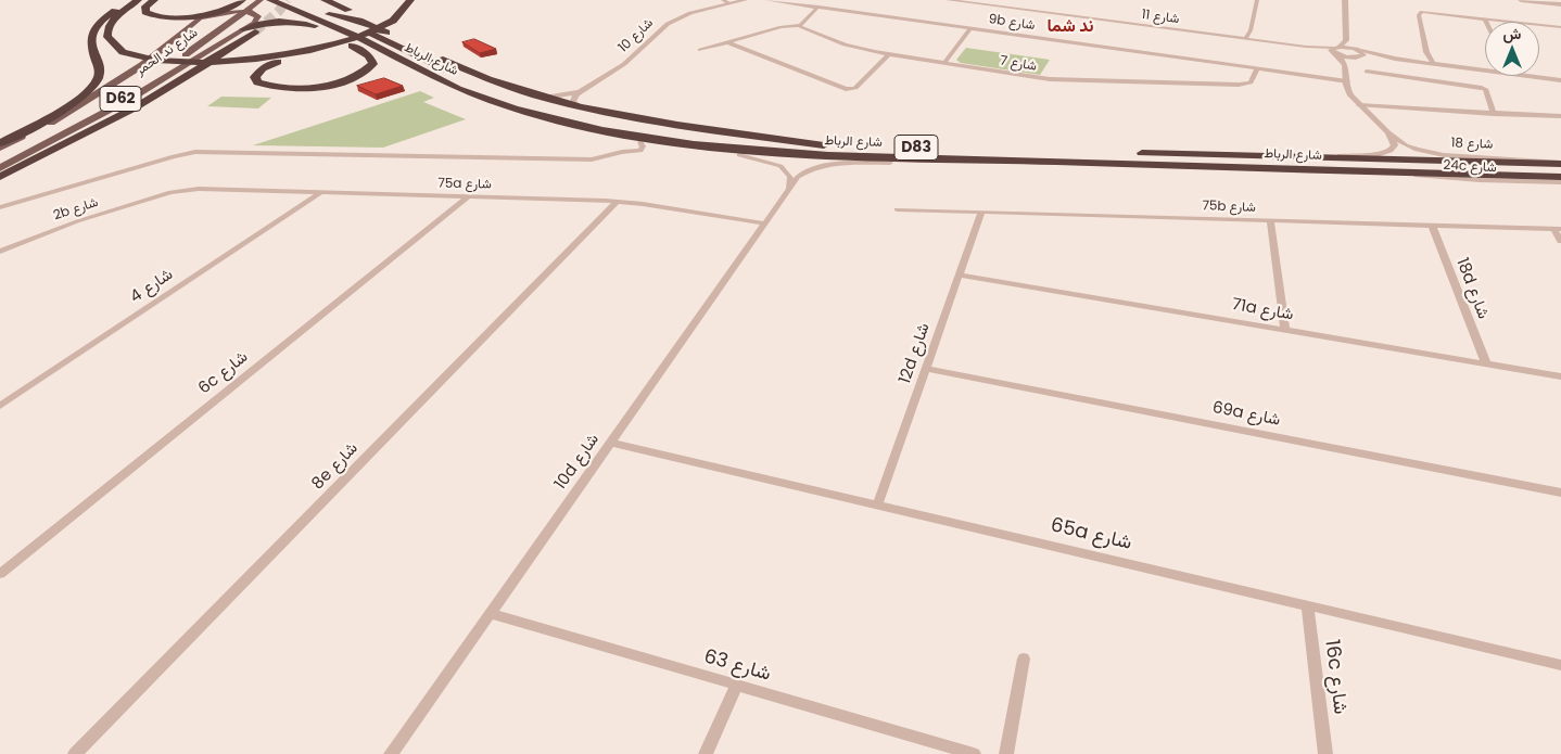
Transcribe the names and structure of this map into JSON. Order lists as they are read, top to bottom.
{
  "streets": {
    "highway": ["شارع الرباط", "D83"],
    "main road": ["شارع ند الحمر", "D62"],
    "street": [
      "شارع 11",
      "9b شارع",
      "شارع 10",
      "شارع 7",
      "شارع 18",
      "24c شارع",
      "75a شارع",
      "75b شارع",
      "2b شارع",
      "شارع 4",
      "18d شارع",
      "71a شارع",
      "12d شارع",
      "6c شارع",
      "69a شارع",
      "10d شارع",
      "8e شارع",
      "65a شارع",
      "شارع 63",
      "16c شارع"
    ]
  },
  "crossings": [
    ["9b شارع", "شارع 7"],
    ["9b شارع", "شارع 18"],
    ["شارع الرباط", "شارع 18"],
    ["شارع الرباط", "24c شارع"],
    ["75a شارع", "2b شارع"],
    ["75a شارع", "شارع 4"],
    ["75a شارع", "6c شارع"],
    ["75a شارع", "10d شارع"],
    ["75a شارع", "8e شارع"],
    ["75b شارع", "18d شارع"],
    ["75b شارع", "12d شارع"],
    ["18d شارع", "71a شارع"],
    ["71a شارع", "12d شارع"],
    ["12d شارع", "69a شارع"],
    ["12d شارع", "65a شارع"],
    ["10d شارع", "65a شارع"],
    ["10d شارع", "شارع 63"],
    ["65a شارع", "16c شارع"]
  ],
  "districts": ["ند شما"],
  "north": "top"
}
